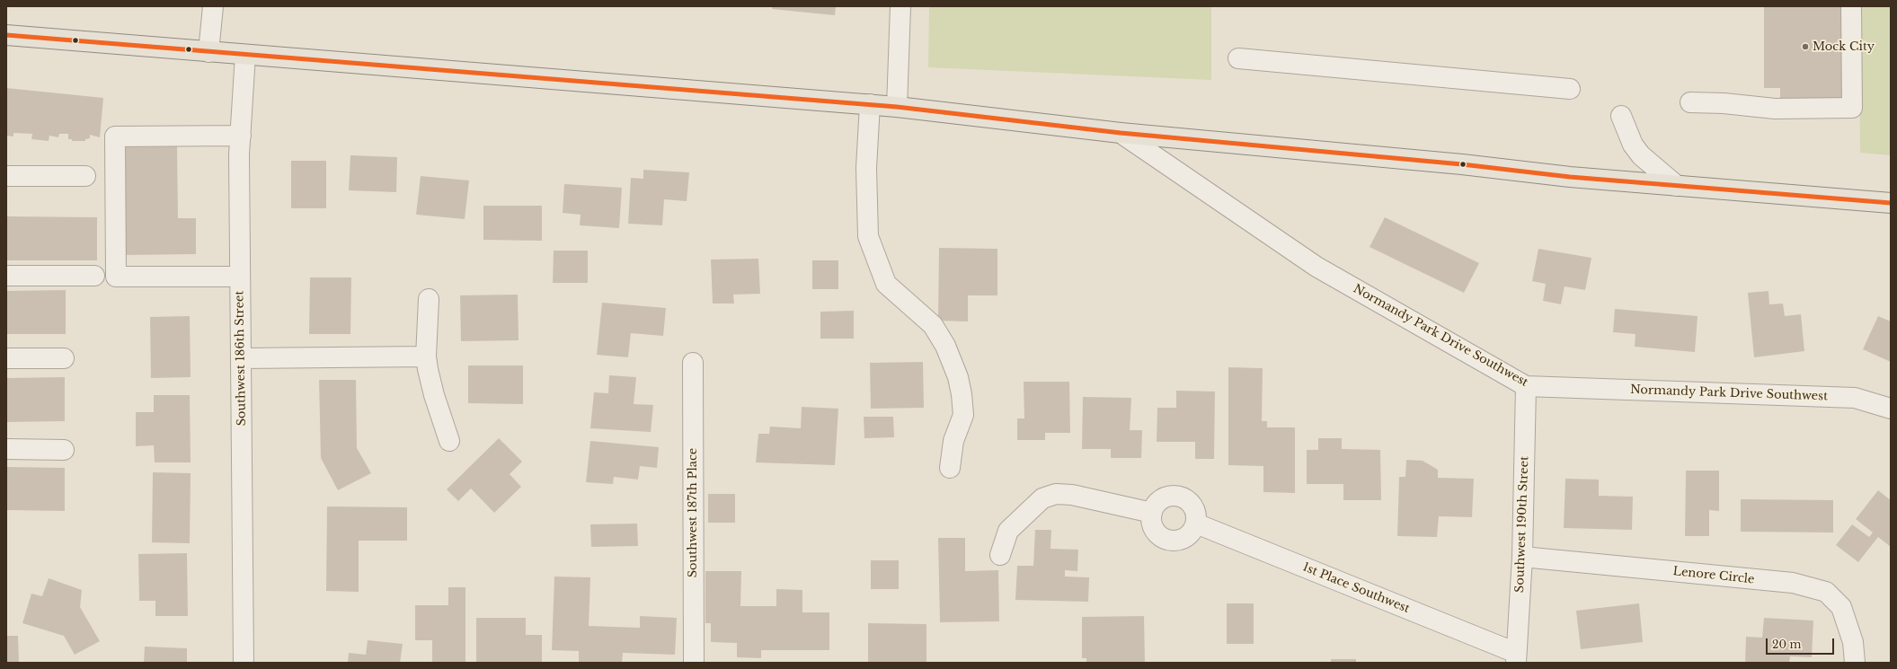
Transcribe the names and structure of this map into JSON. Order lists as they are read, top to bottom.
{
  "streets": {
    "street": [
      "Normandy Park Drive Southwest",
      "Southwest 186th Street",
      "Southwest 187th Place",
      "Southwest 190th Street",
      "Lenore Circle",
      "1st Place Southwest"
    ]
  },
  "crossings": [
    ["Normandy Park Drive Southwest", "Southwest 190th Street"],
    ["Southwest 190th Street", "Lenore Circle"],
    ["Southwest 190th Street", "1st Place Southwest"]
  ],
  "places": ["Mock City"],
  "scale_bar": "20 m"
}
